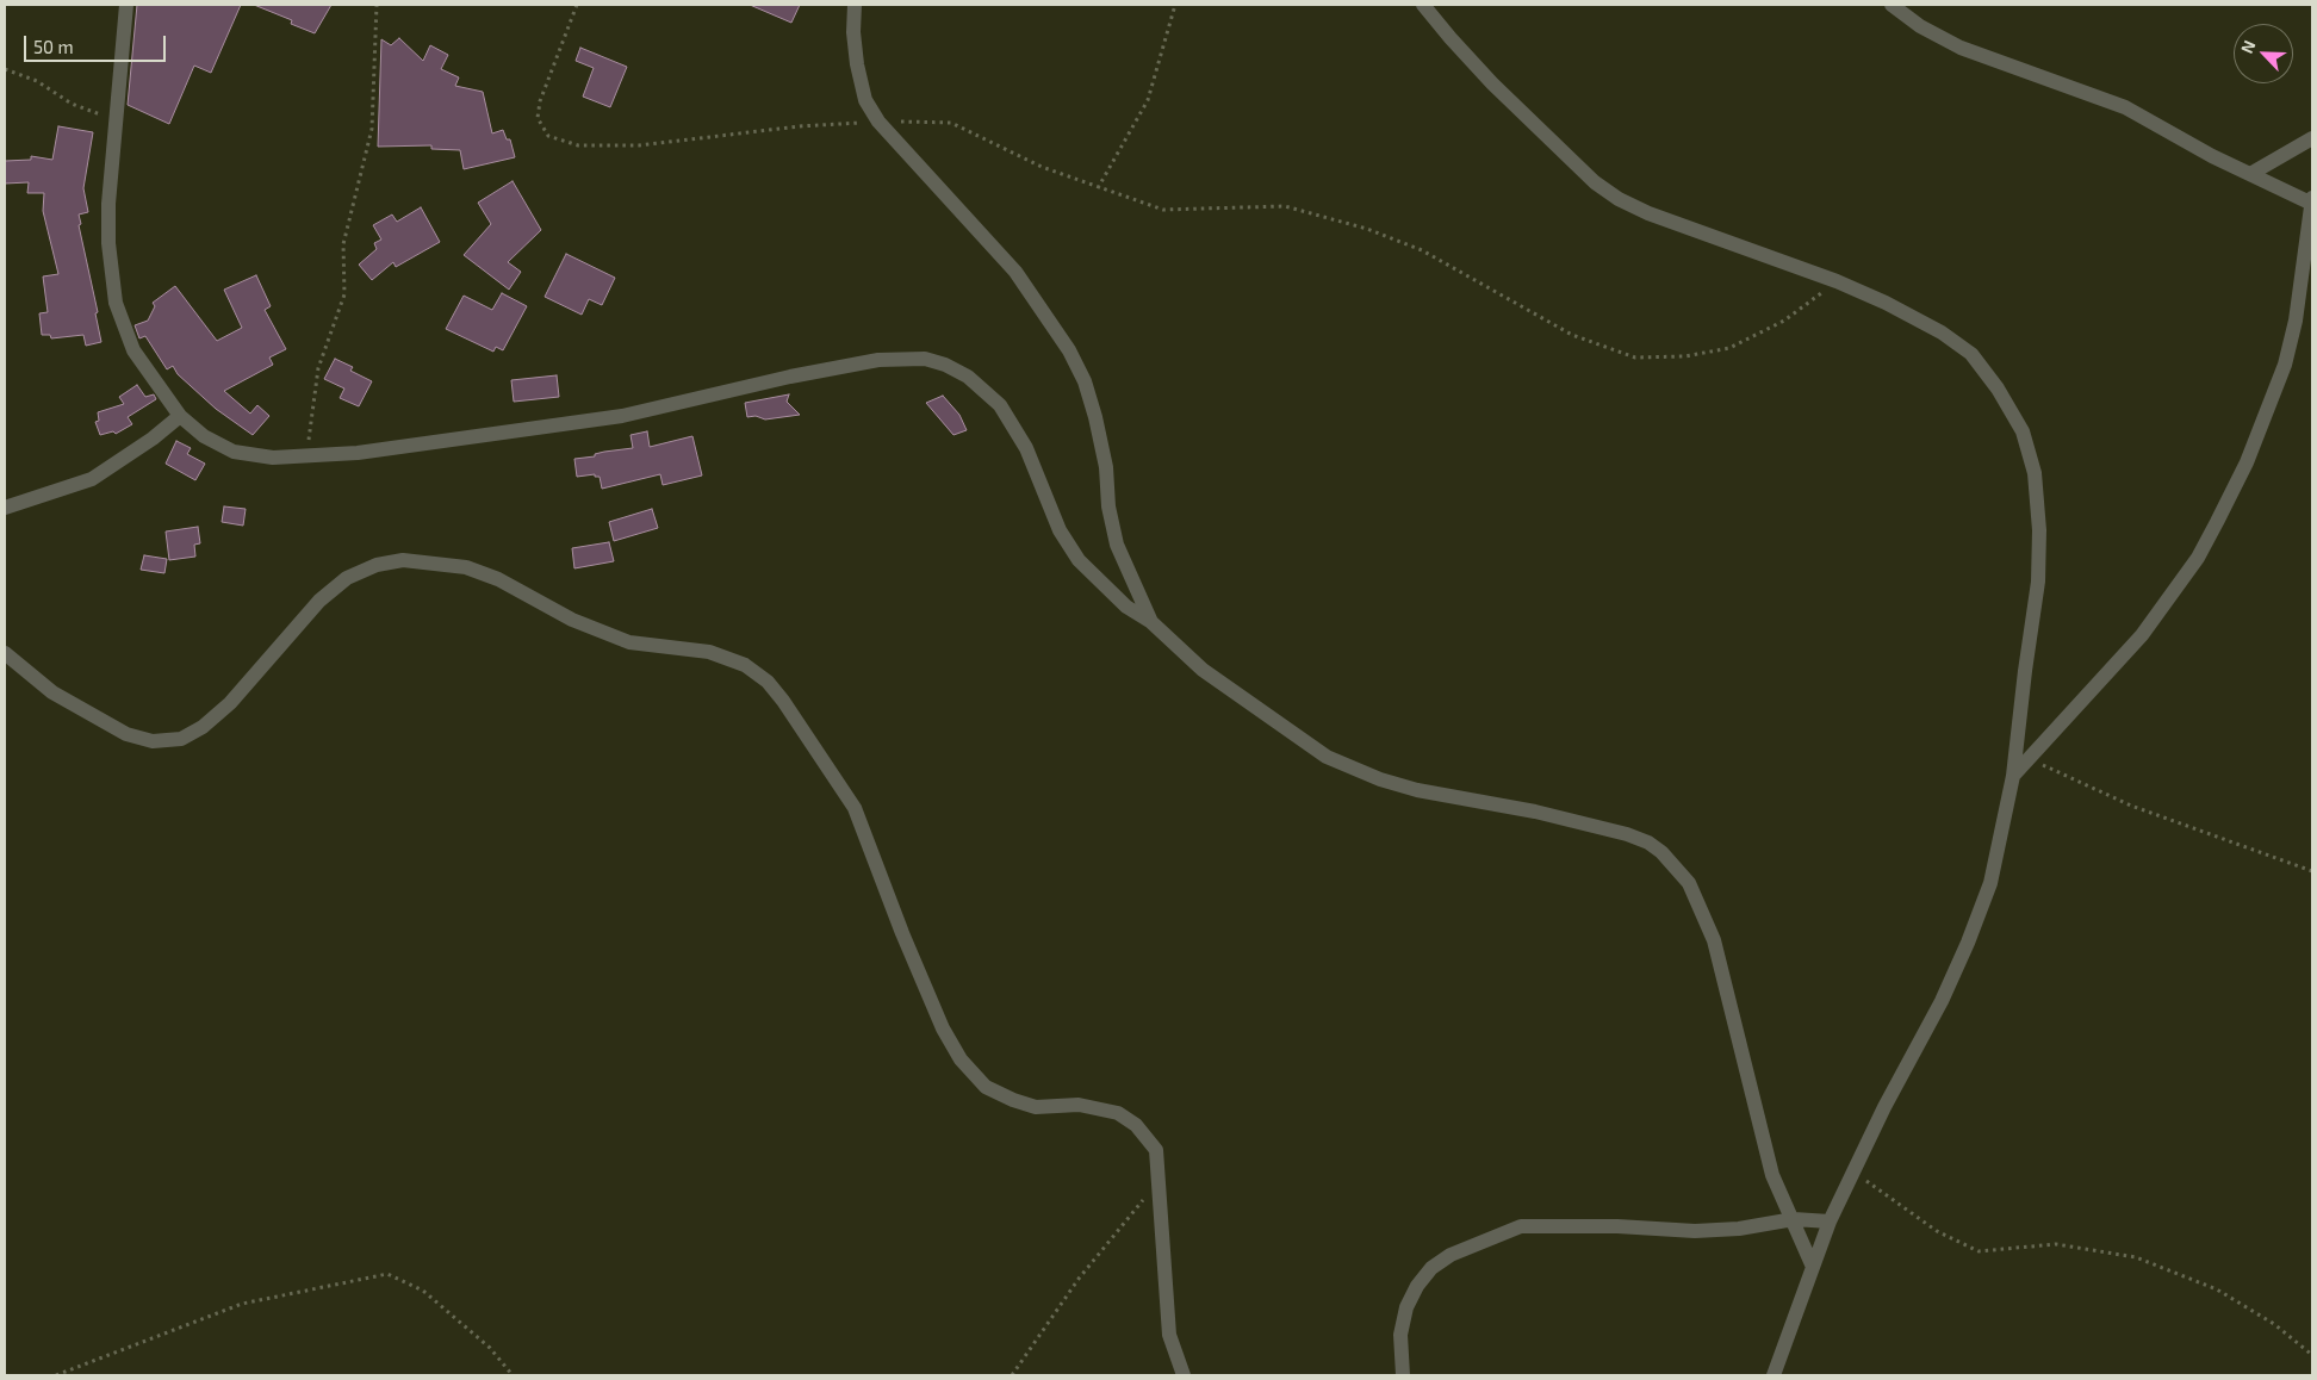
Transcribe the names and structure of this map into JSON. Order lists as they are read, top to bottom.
{
  "scale_bar": "50 m",
  "north": "top left"
}
